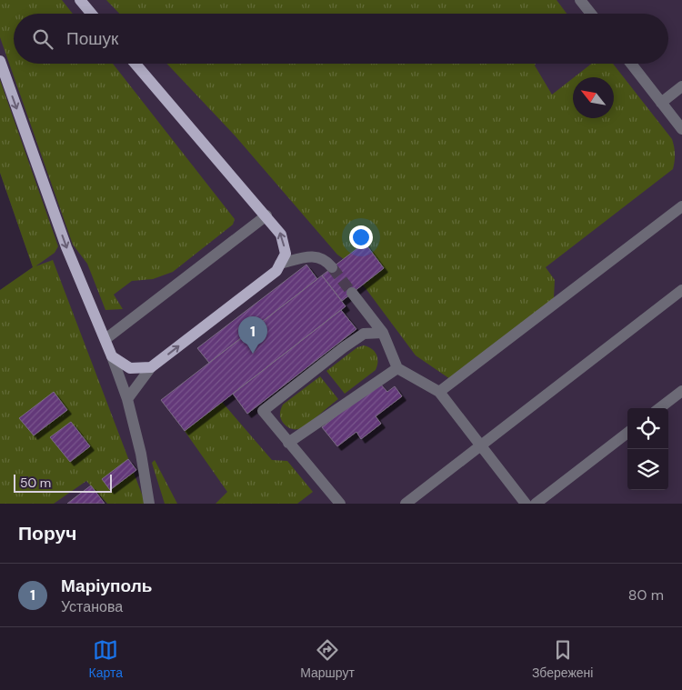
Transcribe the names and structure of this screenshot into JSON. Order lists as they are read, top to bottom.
{
  "scale_bar": "50 m",
  "north": "top left",
  "page": {
    "search": "Пошук",
    "pins": "1",
    "scale": "50 m",
    "heading": "Поруч",
    "list": [
      {
        "mark": "1",
        "name": "Маріуполь",
        "note": "Установа",
        "value": "80 m"
      }
    ],
    "nav": ["Карта", "Маршрут", "Збережені"]
  }
}
